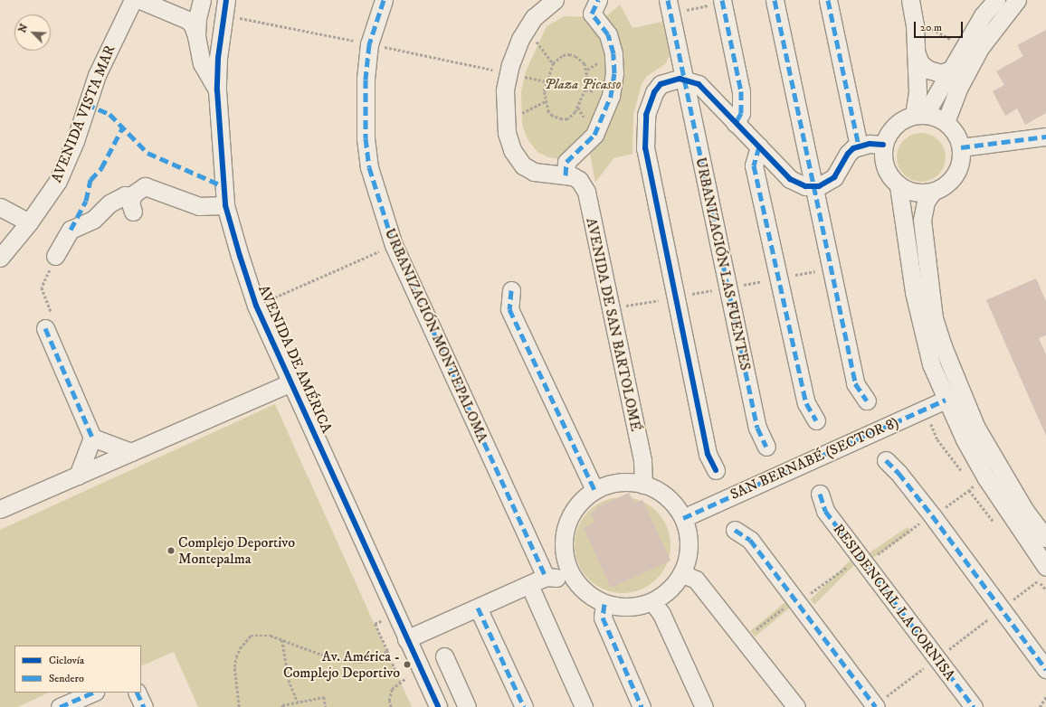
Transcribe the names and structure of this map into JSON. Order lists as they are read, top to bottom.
{
  "streets": {
    "street": [
      "AVENIDA VISTA MAR",
      "URBANIZACIÓN LAS FUENTES",
      "AVENIDA DE SAN BARTOLOMÉ",
      "URBANIZACIÓN MONTEPALOMA",
      "AVENIDA DE AMÉRICA",
      "SAN BERNABÉ (SECTOR 8)",
      "RESIDENCIAL LA CORNISA"
    ]
  },
  "crossings": [
    ["AVENIDA DE SAN BARTOLOMÉ", "SAN BERNABÉ (SECTOR 8)"]
  ],
  "parks": ["Plaza Picasso"],
  "places": ["Complejo Deportivo Montepalma", "Av. América - Complejo Deportivo"],
  "legend": ["Ciclovía", "Sendero"],
  "scale_bar": "20 m",
  "north": "top left"
}
